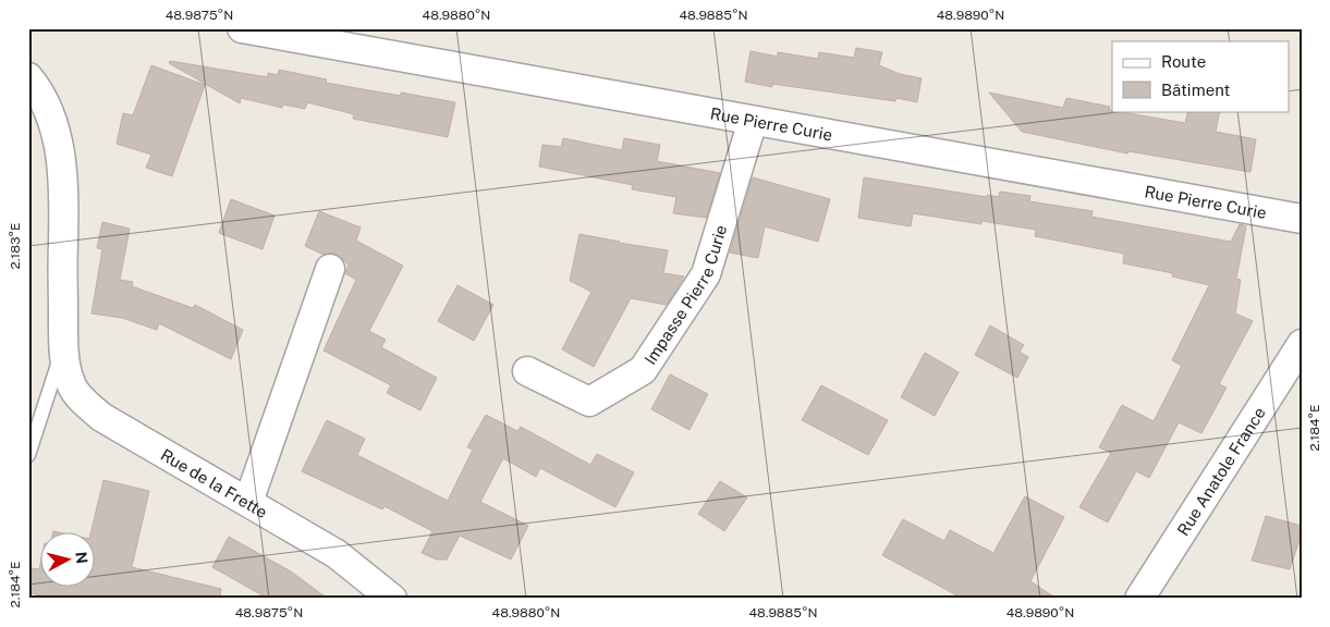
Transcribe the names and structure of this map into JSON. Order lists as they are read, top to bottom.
{
  "streets": {
    "street": [
      "Rue Pierre Curie",
      "Impasse Pierre Curie",
      "Rue Anatole France",
      "Rue de la Frette"
    ]
  },
  "crossings": [
    ["Rue Pierre Curie", "Impasse Pierre Curie"]
  ],
  "legend": ["Route", "Bâtiment"],
  "north": "right",
  "coordinates": [
    "48.9875°N",
    "48.9880°N",
    "48.9885°N",
    "48.9890°N",
    "2.183°E",
    "2.184°E"
  ]
}
